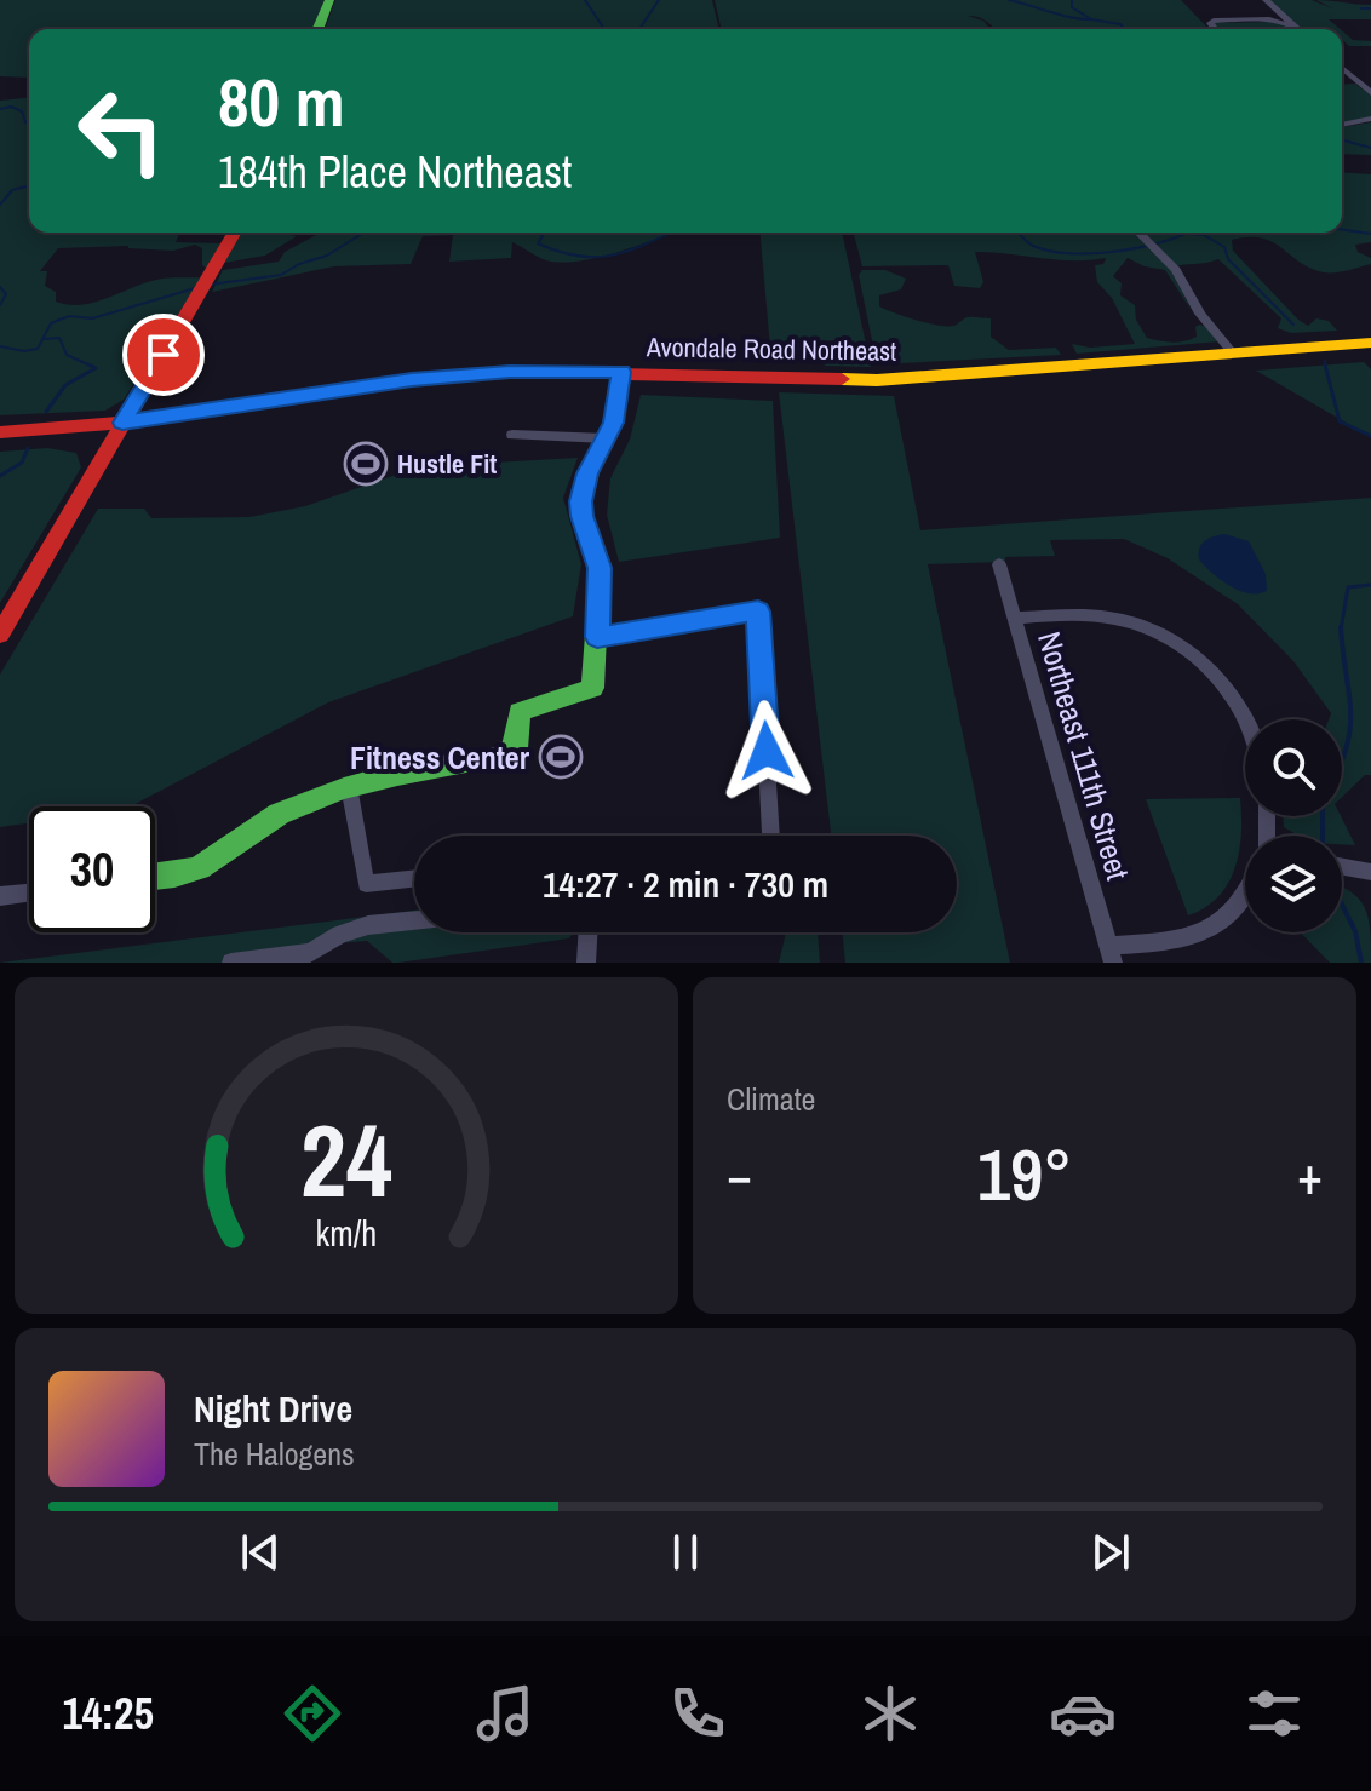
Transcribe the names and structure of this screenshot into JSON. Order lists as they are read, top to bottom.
{
  "streets": {
    "street": ["Avondale Road Northeast", "Northeast 111th Street"]
  },
  "places": {
    "sports": ["Hustle Fit", "Fitness Center"]
  },
  "page": {
    "turn": ["80 m", "184th Place Northeast"],
    "limit": "30",
    "trip": "14:27 · 2 min · 730 m",
    "tile": "Climate",
    "heat": ["−", "19°", "+"],
    "song": ["Night Drive", "The Halogens"],
    "tabs": "14:25",
    "gauge": ["24", "km/h"]
  }
}
